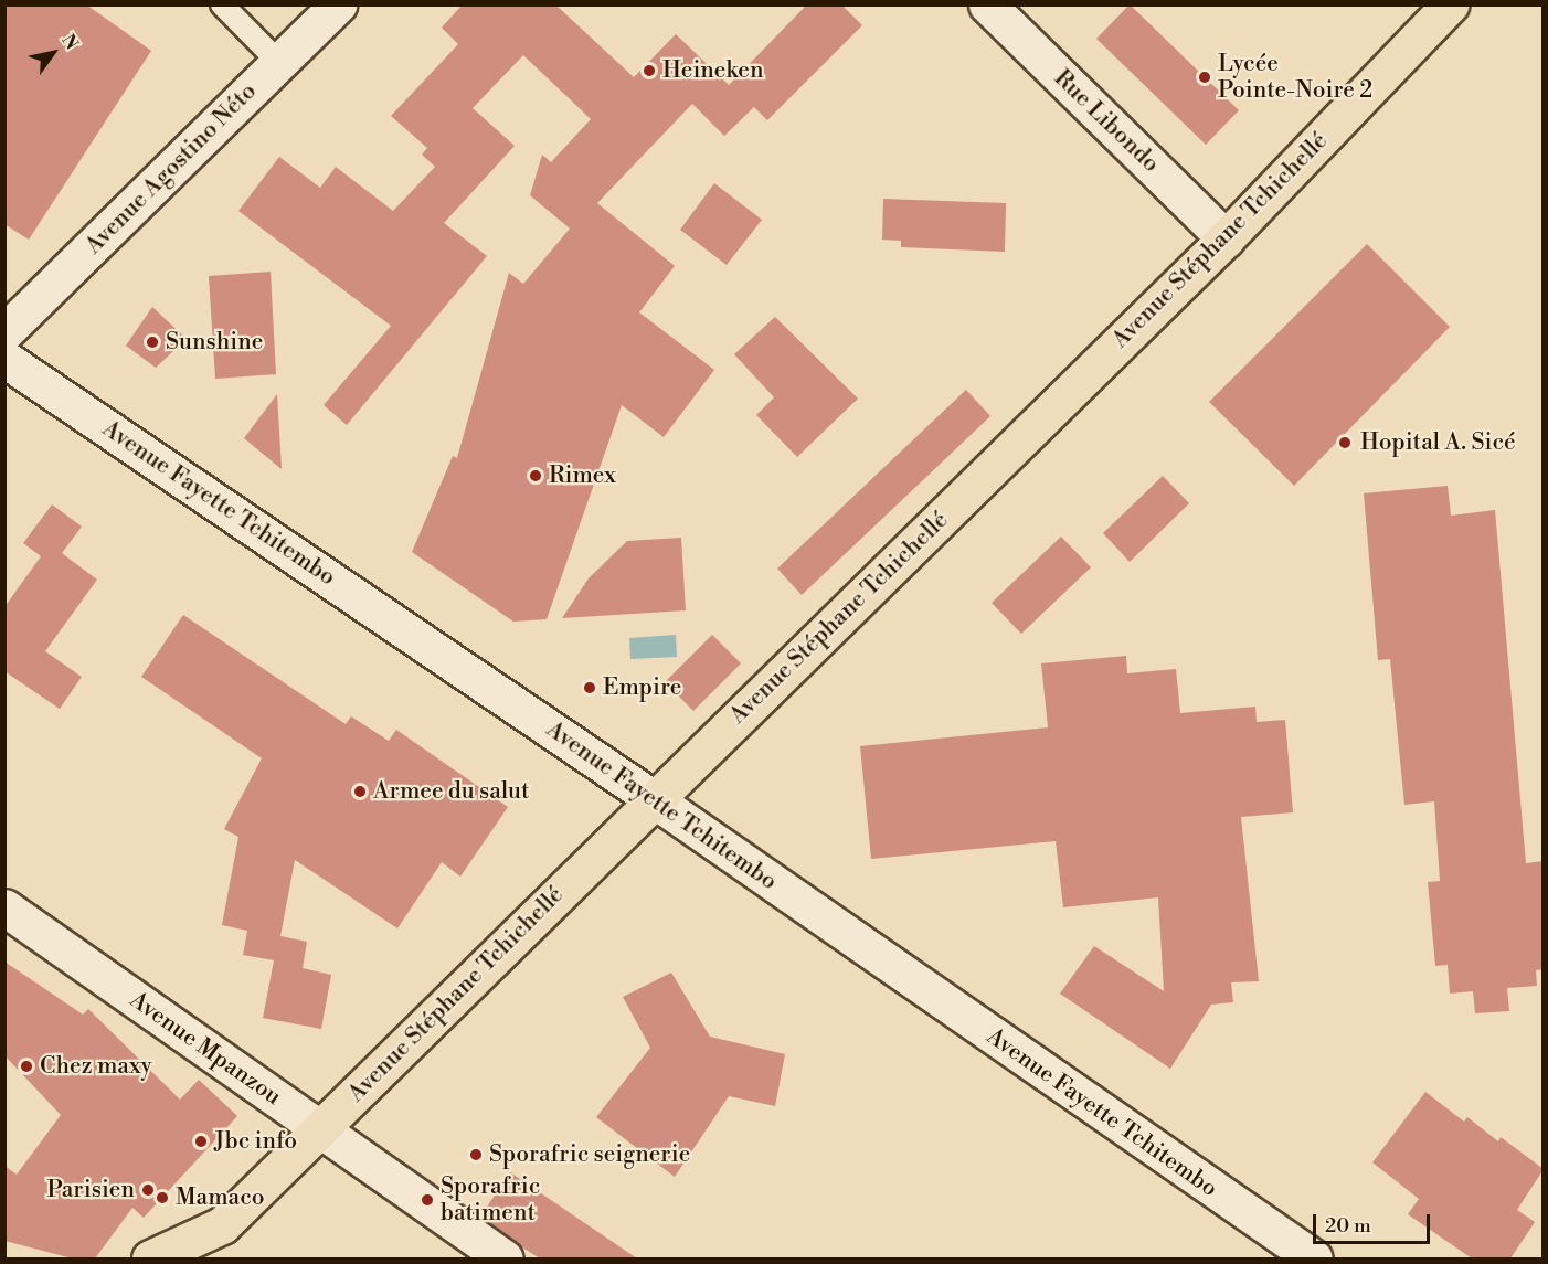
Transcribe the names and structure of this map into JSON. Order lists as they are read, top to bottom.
{
  "streets": {
    "highway": ["Avenue Stéphane Tchichellé"],
    "street": [
      "Rue Libondo",
      "Avenue Agostino Néto",
      "Avenue Fayette Tchitembo",
      "Avenue Mpanzou"
    ]
  },
  "crossings": [
    ["Rue Libondo", "Avenue Stéphane Tchichellé"],
    ["Avenue Stéphane Tchichellé", "Avenue Fayette Tchitembo"],
    ["Avenue Stéphane Tchichellé", "Avenue Mpanzou"]
  ],
  "places": [
    "Heineken",
    "Lycée Pointe-Noire 2",
    "Sunshine",
    "Hopital A. Sicé",
    "Rimex",
    "Empire",
    "Armee du salut",
    "Chez maxy",
    "Jbc info",
    "Sporafric seignerie",
    "Parisien",
    "Mamaco",
    "Sporafric batiment"
  ],
  "scale_bar": "20 m",
  "north": "top right"
}
